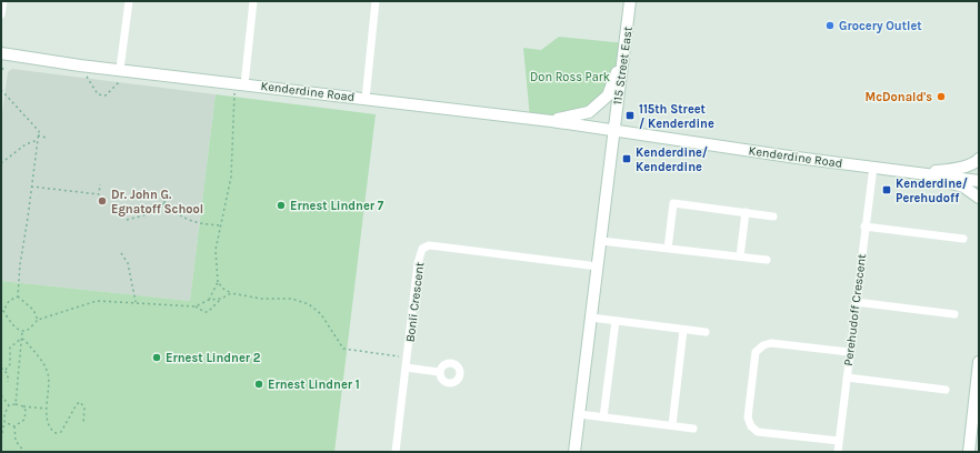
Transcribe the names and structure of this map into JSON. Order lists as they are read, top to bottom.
{
  "streets": {
    "street": [
      "115 Street East",
      "Kenderdine Road",
      "Bonli Crescent",
      "Perehudoff Crescent"
    ]
  },
  "crossings": [
    ["115 Street East", "Kenderdine Road"],
    ["Kenderdine Road", "Perehudoff Crescent"]
  ],
  "parks": ["Don Ross Park"],
  "places": {
    "other": [
      "Grocery Outlet",
      "McDonald's",
      "Dr. John G. Egnatoff School",
      "Ernest Lindner 7",
      "Ernest Lindner 2",
      "Ernest Lindner 1"
    ],
    "transit": ["115th Street / Kenderdine", "Kenderdine/ Kenderdine", "Kenderdine/ Perehudoff"]
  }
}
